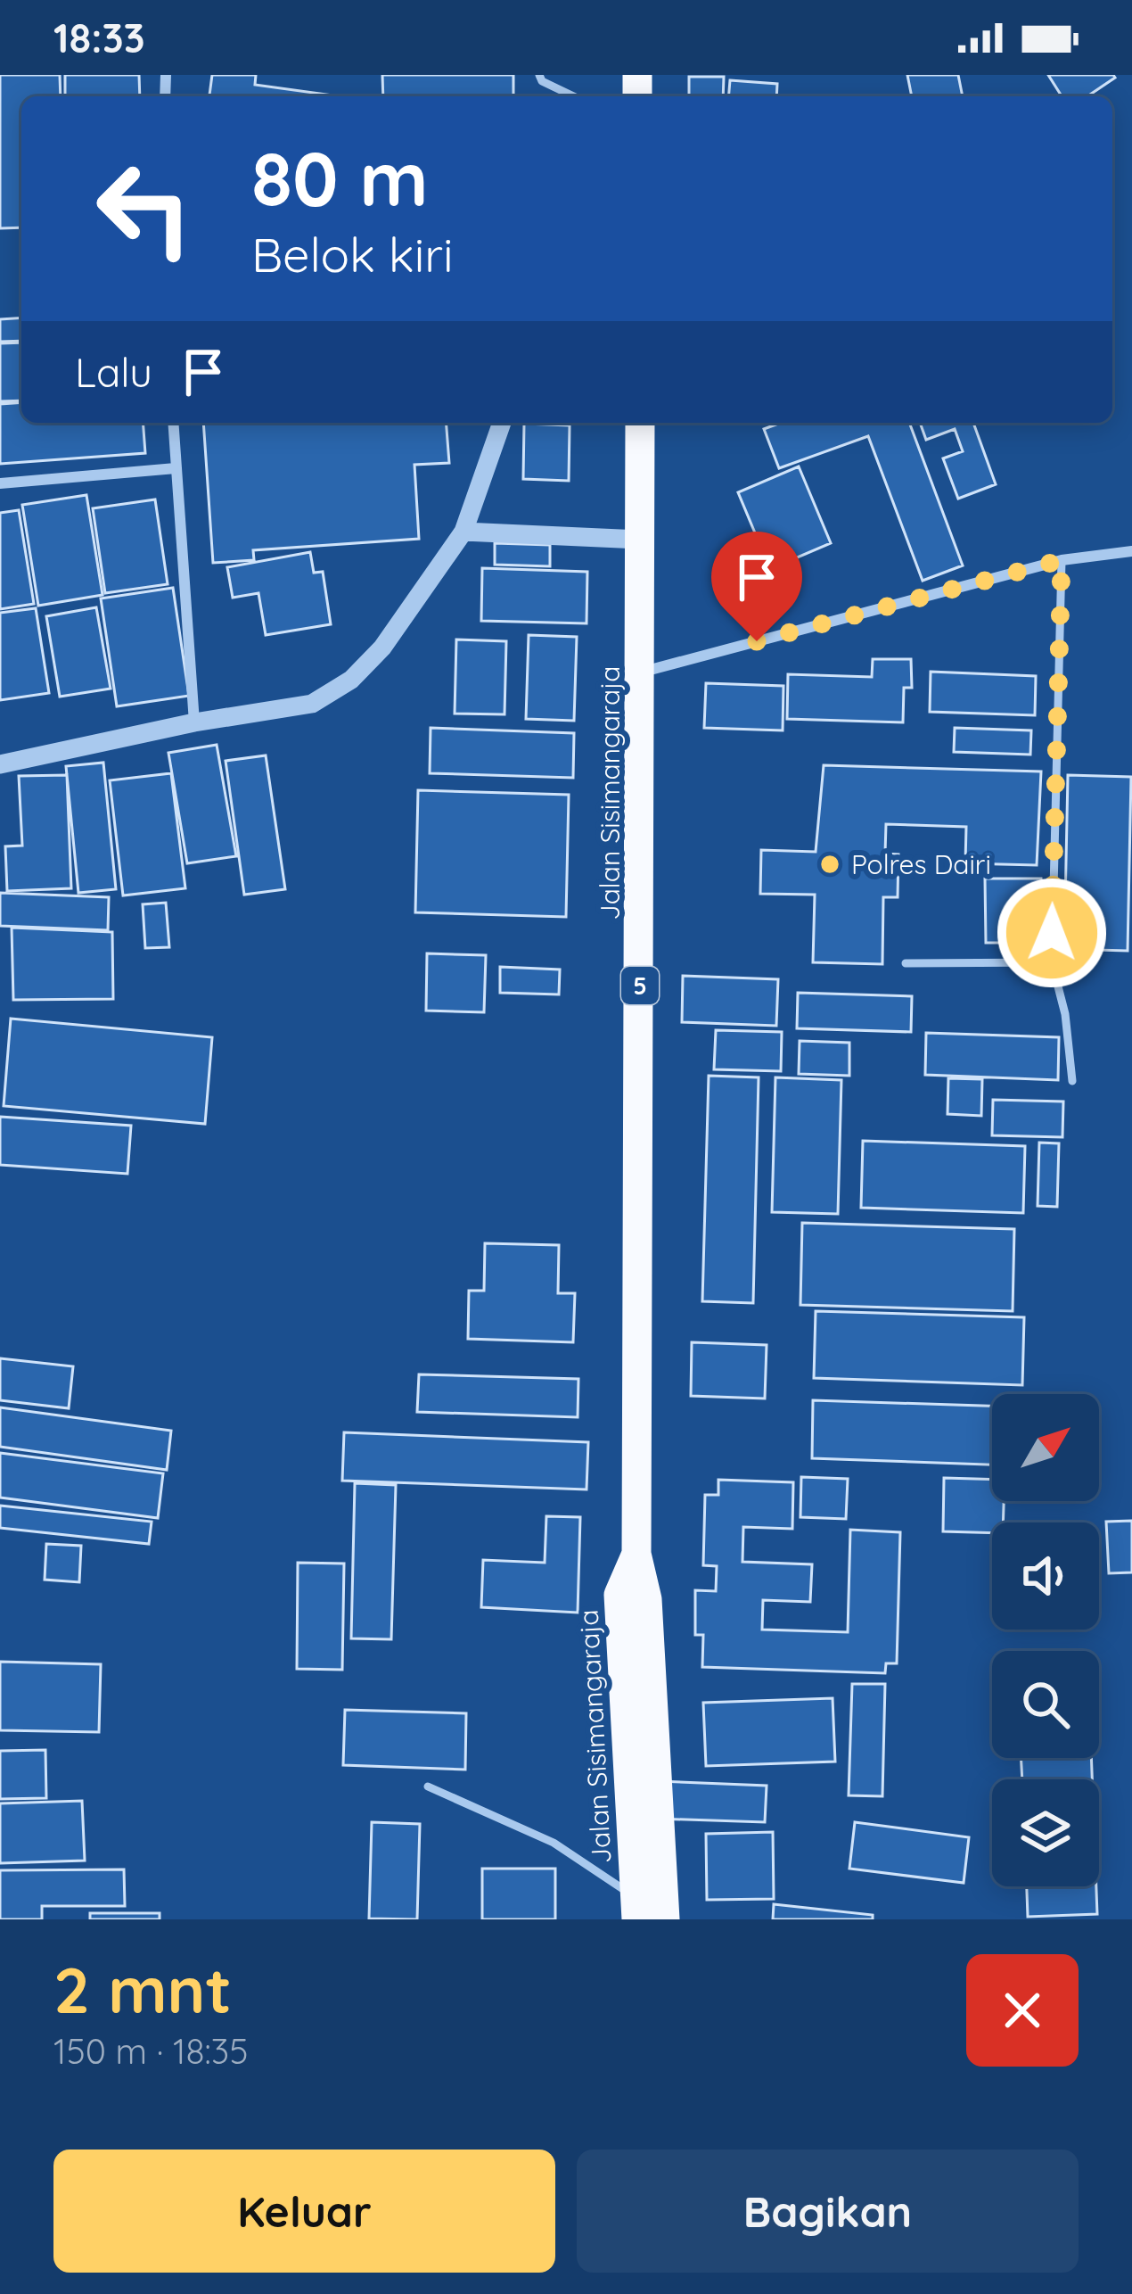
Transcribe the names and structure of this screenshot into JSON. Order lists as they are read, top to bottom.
{
  "streets": {
    "highway": ["Jalan Sisimangaraja", "5"]
  },
  "places": ["Polres Dairi"],
  "north": "top right",
  "page": {
    "status": "18:33",
    "turn": ["80 m", "Belok kiri"],
    "then": "Lalu",
    "heading": ["2 mnt", "150 m · 18:35"],
    "buttons": ["Keluar", "Bagikan"]
  }
}
